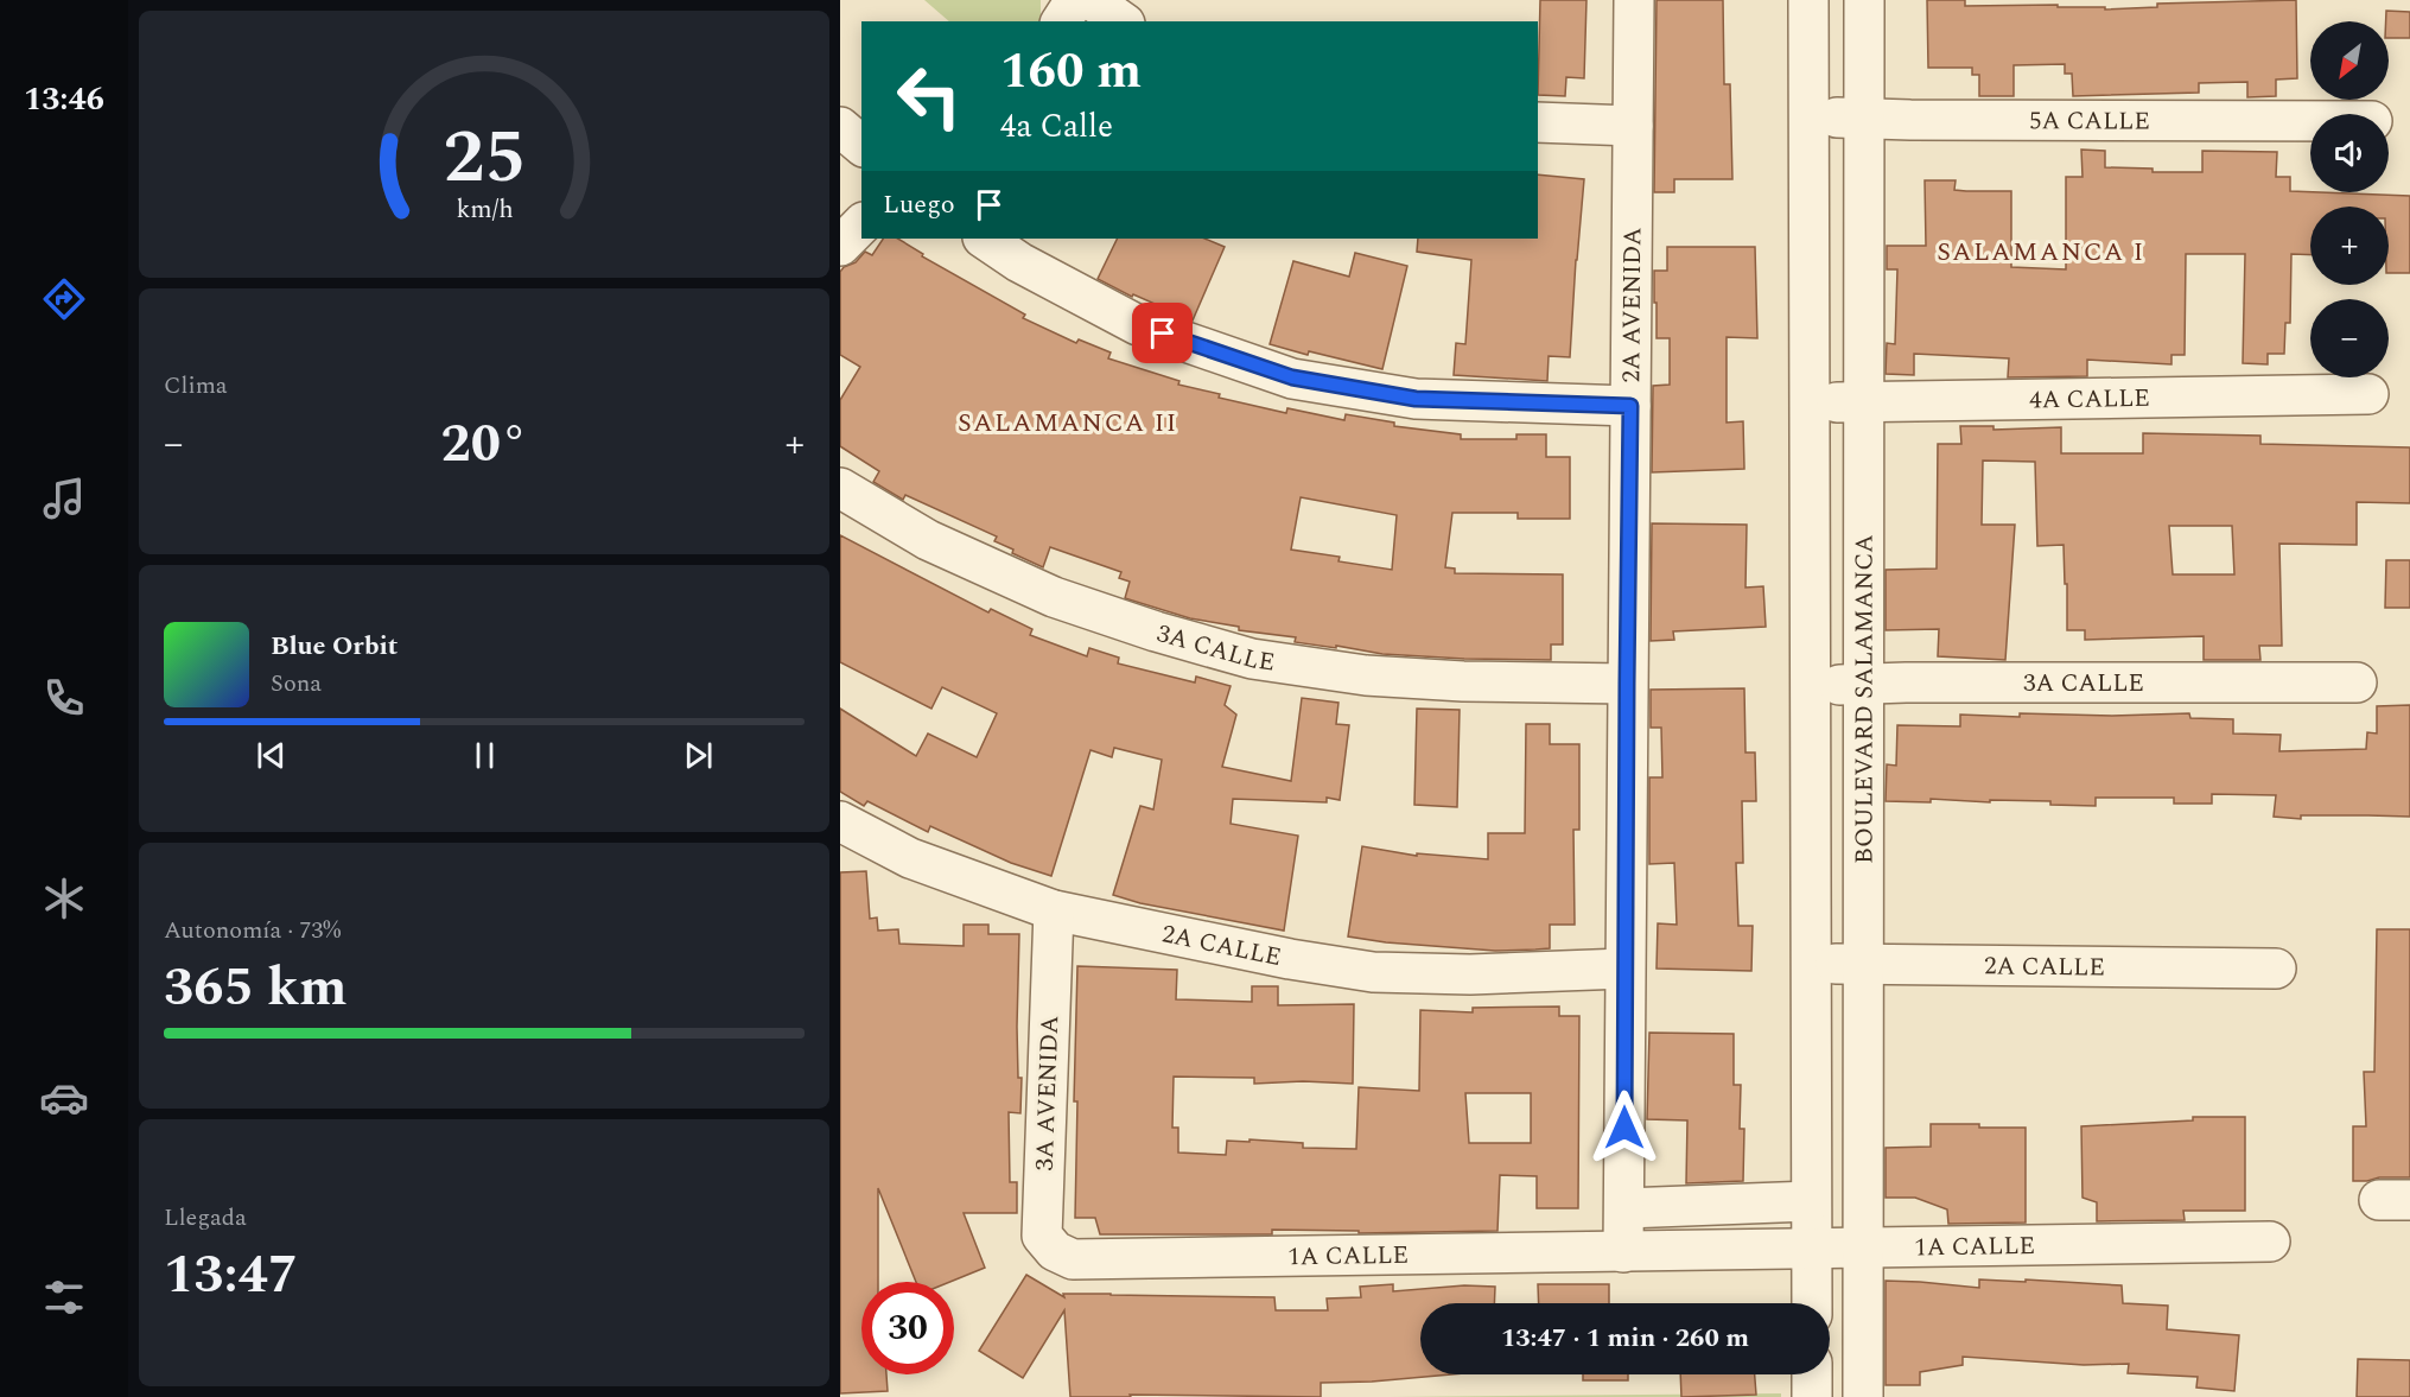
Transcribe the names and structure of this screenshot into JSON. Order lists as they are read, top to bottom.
{
  "streets": {
    "street": [
      "5A CALLE",
      "2A AVENIDA",
      "4A CALLE",
      "3A CALLE",
      "BOULEVARD SALAMANCA",
      "2A CALLE",
      "3A AVENIDA",
      "1A CALLE"
    ]
  },
  "crossings": [
    ["5A CALLE", "BOULEVARD SALAMANCA"],
    ["2A AVENIDA", "3A CALLE"],
    ["2A AVENIDA", "2A CALLE"],
    ["2A AVENIDA", "1A CALLE"],
    ["4A CALLE", "BOULEVARD SALAMANCA"],
    ["3A CALLE", "BOULEVARD SALAMANCA"],
    ["BOULEVARD SALAMANCA", "2A CALLE"],
    ["BOULEVARD SALAMANCA", "1A CALLE"],
    ["2A CALLE", "3A AVENIDA"],
    ["3A AVENIDA", "1A CALLE"]
  ],
  "districts": ["SALAMANCA I", "SALAMANCA II"],
  "north": "bottom left",
  "page": {
    "tabs": "13:46",
    "map_buttons": ["+", "−"],
    "turn": ["160 m", "4a Calle"],
    "then": "Luego",
    "tile": [
      "Clima",
      ["Autonomía · 73%", "365 km"],
      ["Llegada", "13:47"]
    ],
    "heat": ["−", "20°", "+"],
    "song": ["Blue Orbit", "Sona"],
    "limit": "30",
    "trip": "13:47 · 1 min · 260 m",
    "gauge": ["25", "km/h"]
  }
}
